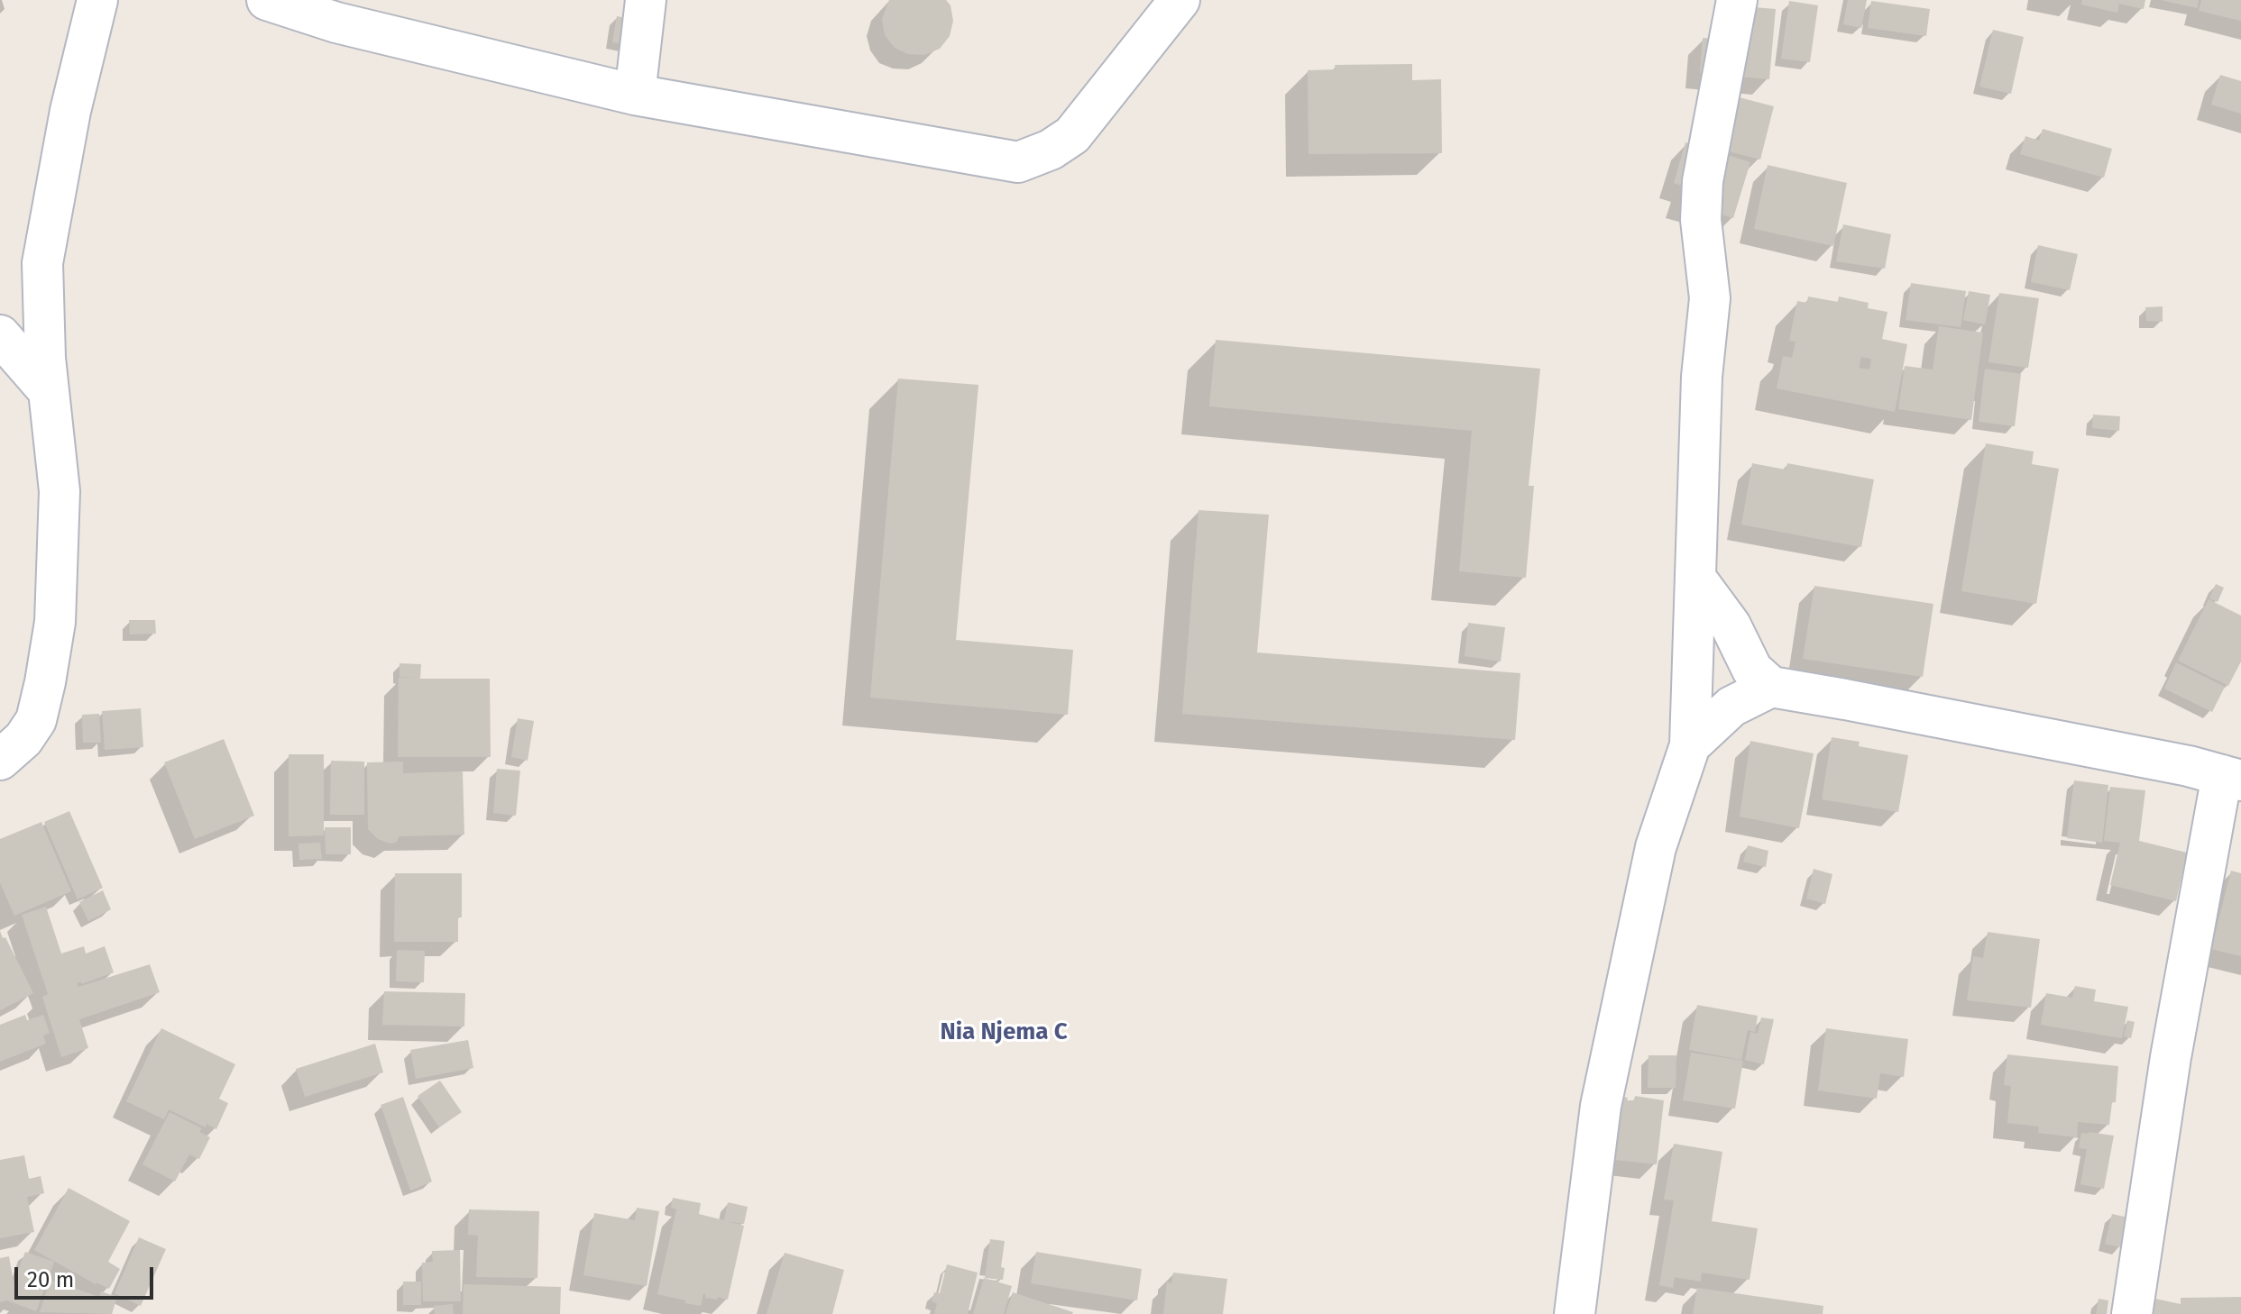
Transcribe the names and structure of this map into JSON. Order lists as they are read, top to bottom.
{
  "districts": ["Nia Njema C"],
  "scale_bar": "20 m"
}
